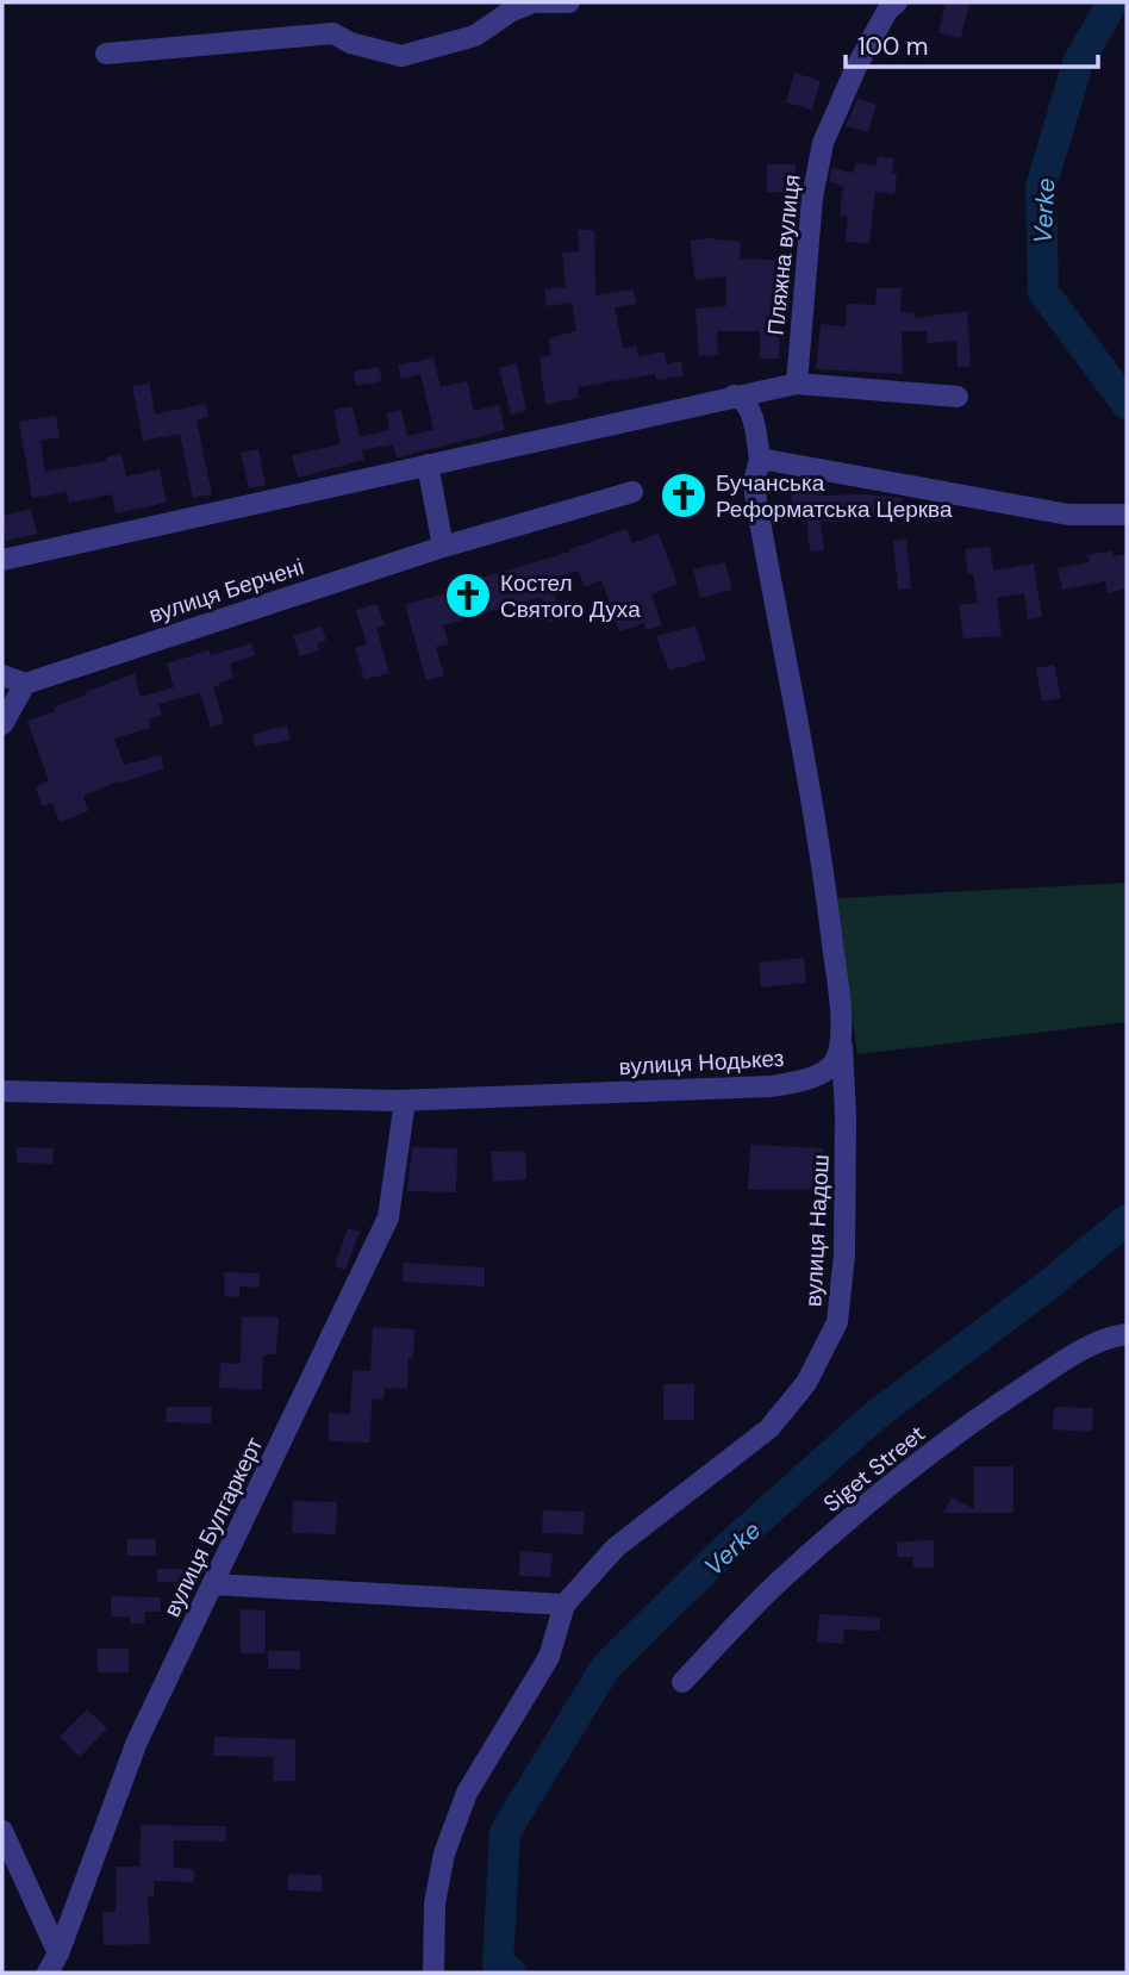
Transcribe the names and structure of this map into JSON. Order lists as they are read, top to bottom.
{
  "streets": {
    "street": [
      "Пляжна вулиця",
      "вулиця Берчені",
      "вулиця Нодькез",
      "вулиця Надош",
      "Siget Street",
      "вулиця Булгаркерт"
    ]
  },
  "crossings": [
    ["вулиця Нодькез", "вулиця Надош"],
    ["вулиця Нодькез", "вулиця Булгаркерт"]
  ],
  "water": ["Verke"],
  "places": {
    "church": ["Бучанська Реформатська Церква", "Костел Святого Духа"]
  },
  "scale_bar": "100 m"
}
